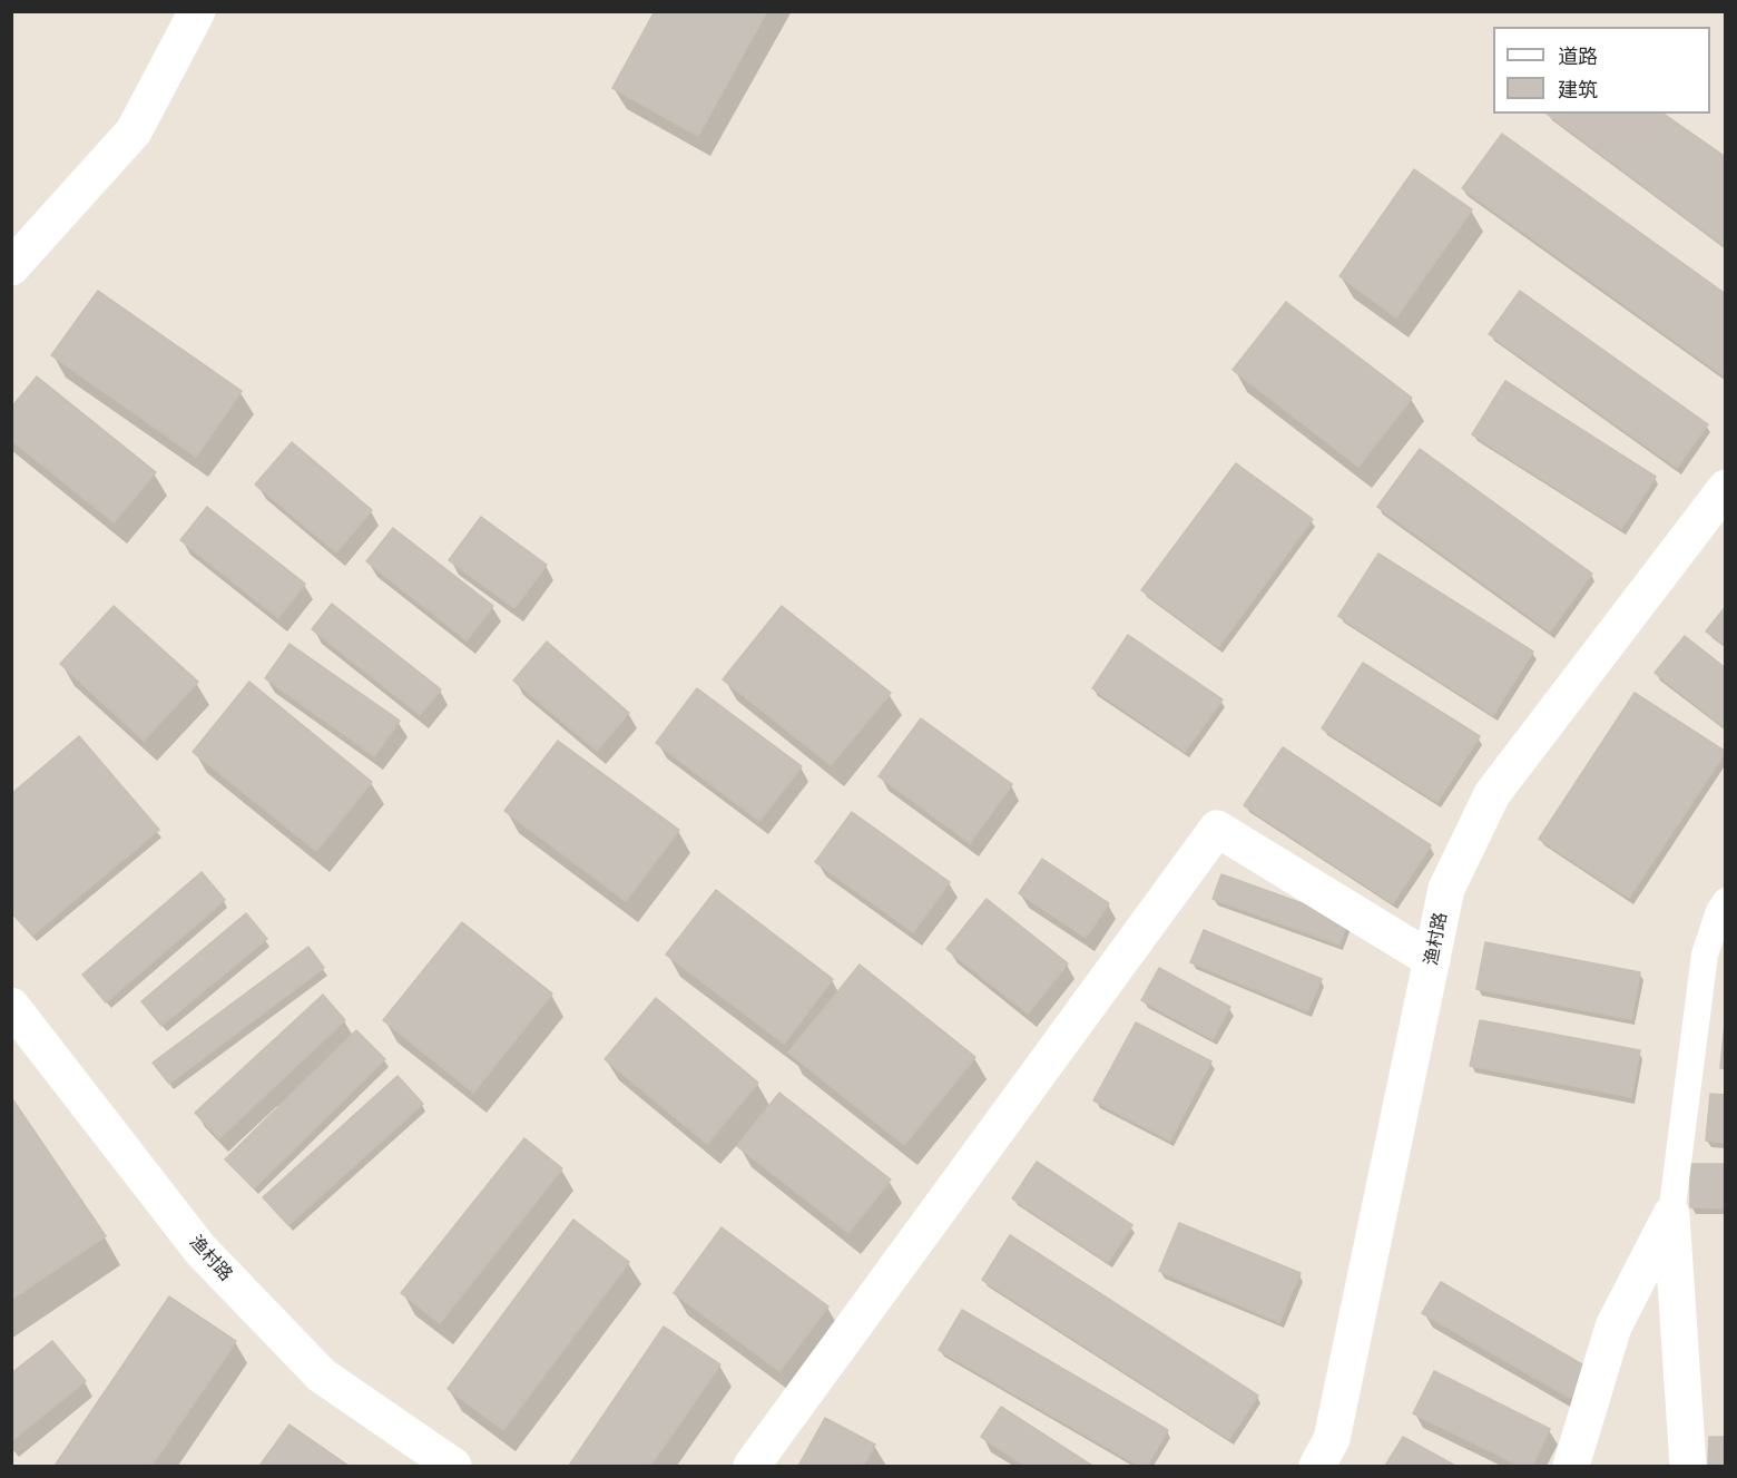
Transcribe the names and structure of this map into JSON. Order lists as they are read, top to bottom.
{
  "streets": {
    "street": ["渔村路"]
  },
  "legend": ["道路", "建筑"]
}
